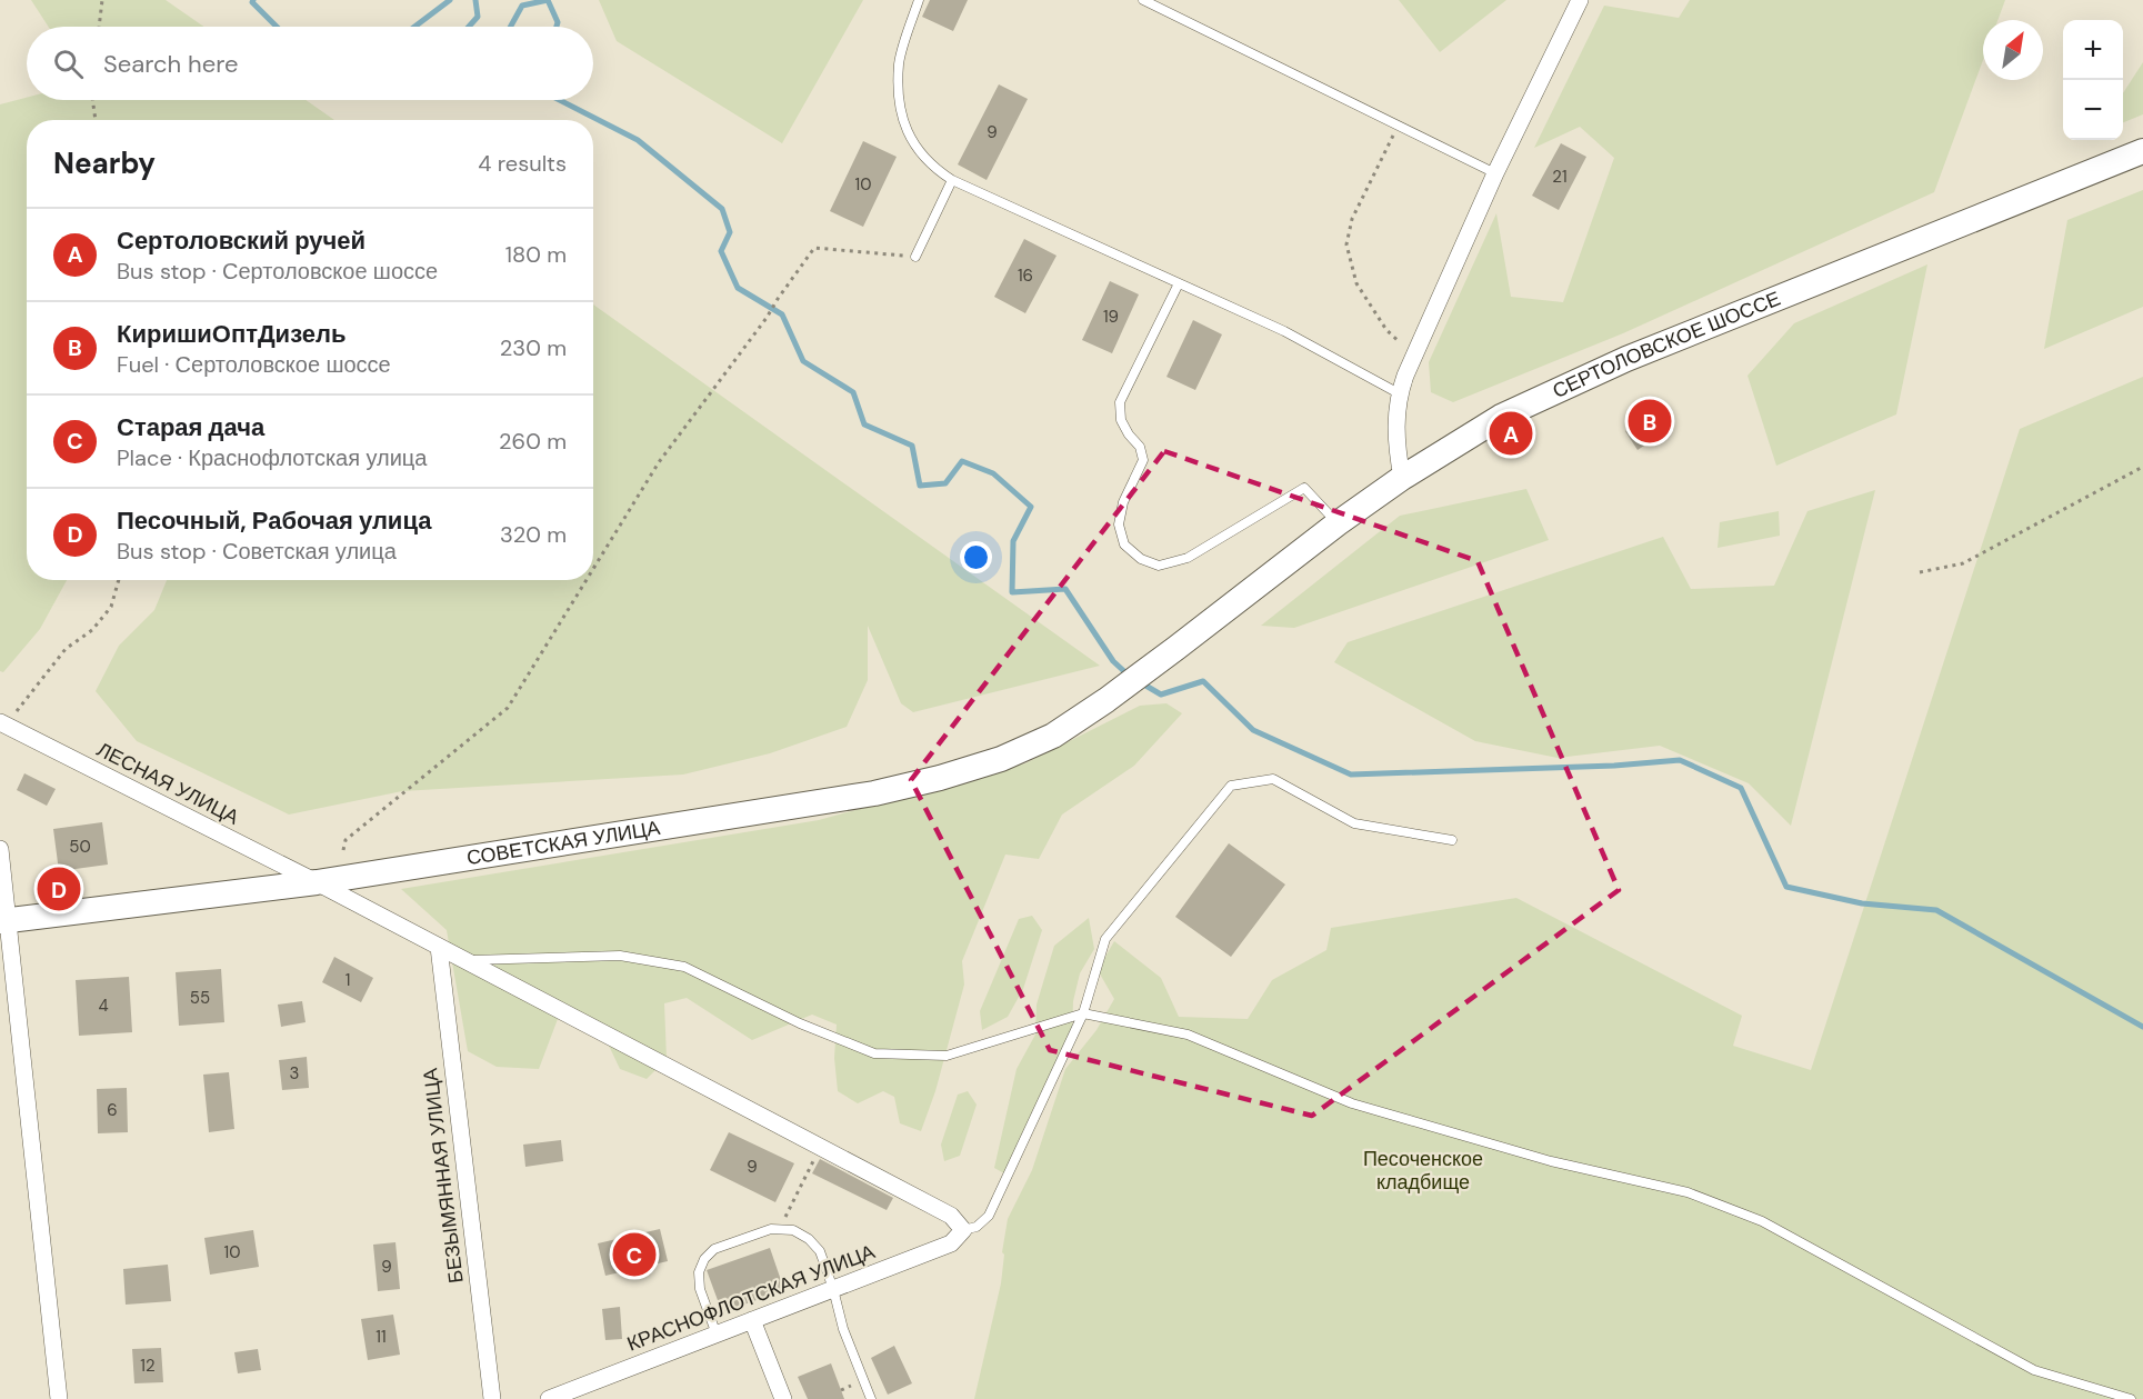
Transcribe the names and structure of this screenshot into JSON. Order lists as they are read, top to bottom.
{
  "streets": {
    "main road": ["СЕРТОЛОВСКОЕ ШОССЕ", "СОВЕТСКАЯ УЛИЦА"],
    "street": ["ЛЕСНАЯ УЛИЦА", "БЕЗЫМЯННАЯ УЛИЦА", "КРАСНОФЛОТСКАЯ УЛИЦА"]
  },
  "crossings": [
    ["СЕРТОЛОВСКОЕ ШОССЕ", "СОВЕТСКАЯ УЛИЦА"],
    ["ЛЕСНАЯ УЛИЦА", "СОВЕТСКАЯ УЛИЦА"],
    ["ЛЕСНАЯ УЛИЦА", "БЕЗЫМЯННАЯ УЛИЦА"],
    ["ЛЕСНАЯ УЛИЦА", "КРАСНОФЛОТСКАЯ УЛИЦА"]
  ],
  "parks": ["Песоченское кладбище"],
  "house_numbers": [
    "9",
    "21",
    "10",
    "16",
    "19",
    "50",
    "1",
    "55",
    "4",
    "3",
    "6",
    "9",
    "10",
    "9",
    "11",
    "12"
  ],
  "north": "top right",
  "page": {
    "map_buttons": ["+", "−"],
    "search": "Search here",
    "heading": ["Nearby", "4 results"],
    "list": [
      {
        "mark": "A",
        "name": "Сертоловский ручей",
        "note": "Bus stop · Сертоловское шоссе",
        "value": "180 m"
      },
      {
        "mark": "B",
        "name": "КиришиОптДизель",
        "note": "Fuel · Сертоловское шоссе",
        "value": "230 m"
      },
      {
        "mark": "C",
        "name": "Старая дача",
        "note": "Place · Краснофлотская улица",
        "value": "260 m"
      },
      {
        "mark": "D",
        "name": "Песочный, Рабочая улица",
        "note": "Bus stop · Советская улица",
        "value": "320 m"
      }
    ],
    "pins": [
      "B",
      "A",
      "D",
      "C"
    ]
  }
}
